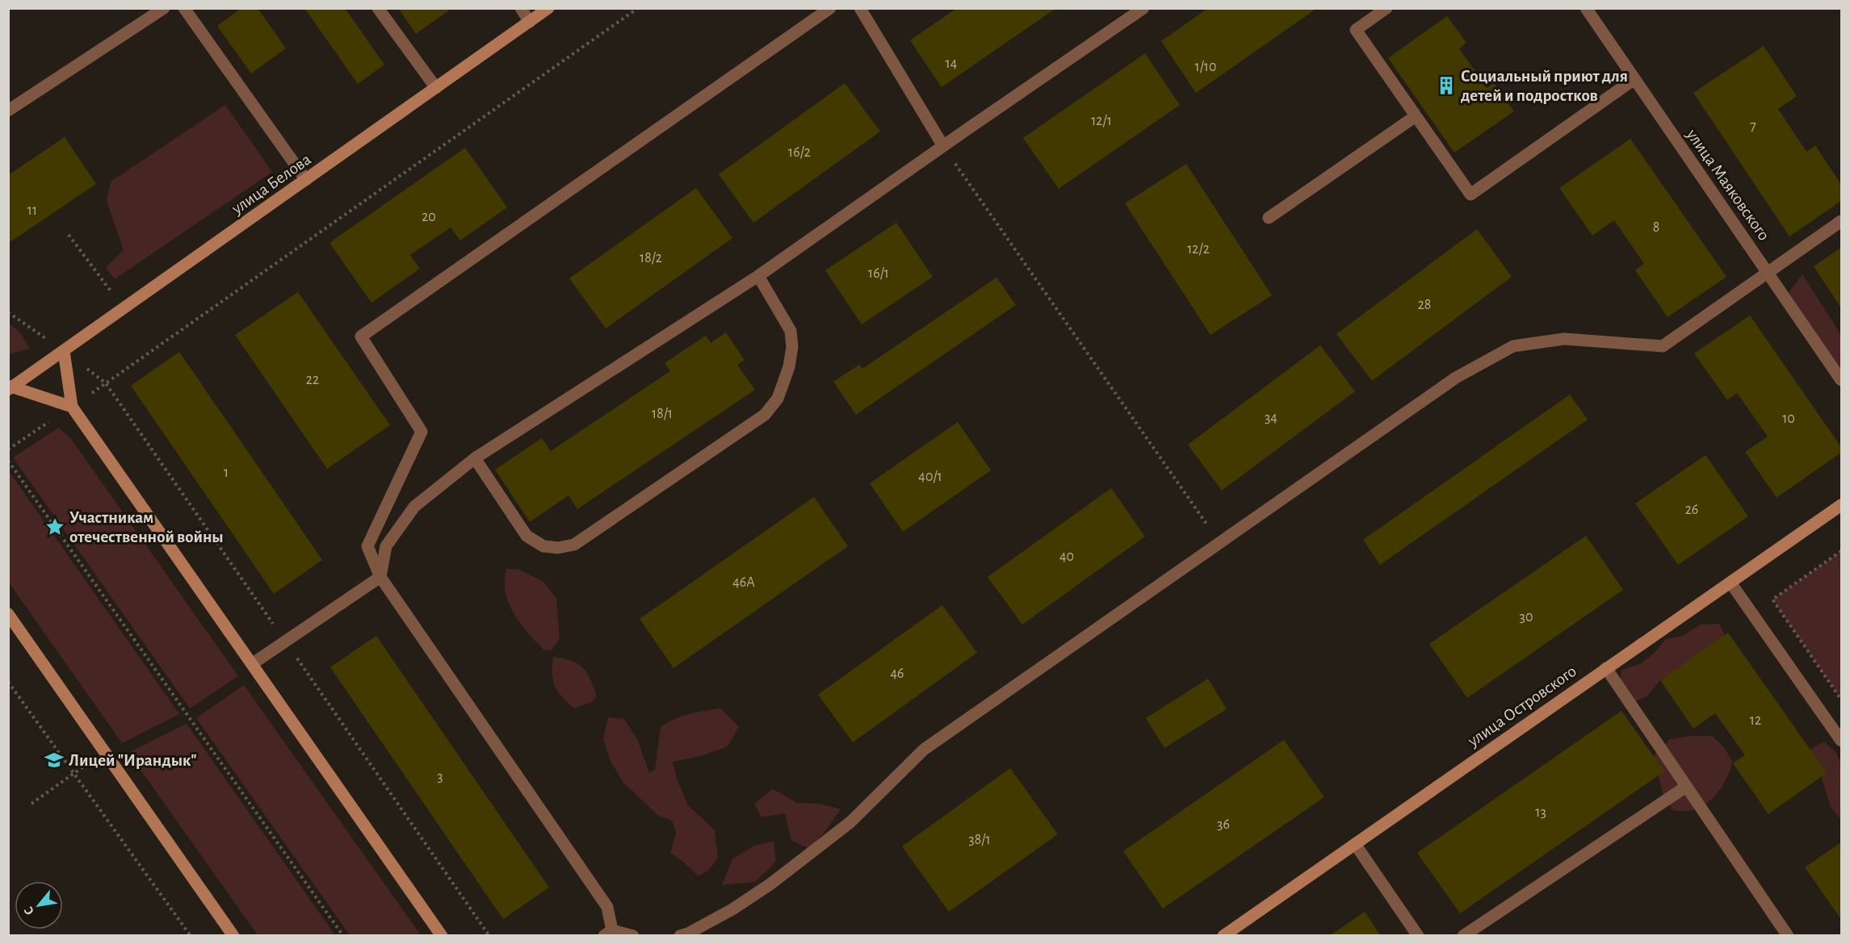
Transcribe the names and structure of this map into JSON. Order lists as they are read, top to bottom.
{
  "streets": {
    "main road": ["улица Белова", "улица Островского"],
    "street": ["улица Маяковского"]
  },
  "places": {
    "building": ["Социальный приют для детей и подростков"],
    "place": ["Участникам отечественной войны"],
    "school or university": ["Лицей \"Ирандык\""]
  },
  "house_numbers": [
    "14",
    "1/10",
    "12/1",
    "7",
    "16/2",
    "11",
    "20",
    "8",
    "12/2",
    "18/2",
    "16/1",
    "28",
    "22",
    "18/1",
    "34",
    "10",
    "1",
    "40/1",
    "26",
    "40",
    "46А",
    "30",
    "46",
    "12",
    "3",
    "13",
    "36",
    "38/1"
  ],
  "north": "bottom left"
}
